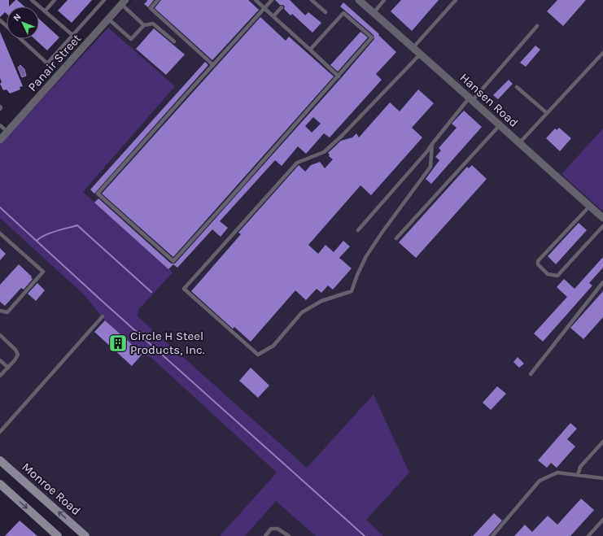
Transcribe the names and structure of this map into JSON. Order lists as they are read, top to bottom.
{
  "streets": {
    "main road": ["Monroe Road"],
    "street": ["Panair Street", "Hansen Road"]
  },
  "places": {
    "building": ["Circle H Steel Products, Inc."]
  },
  "north": "top left"
}
